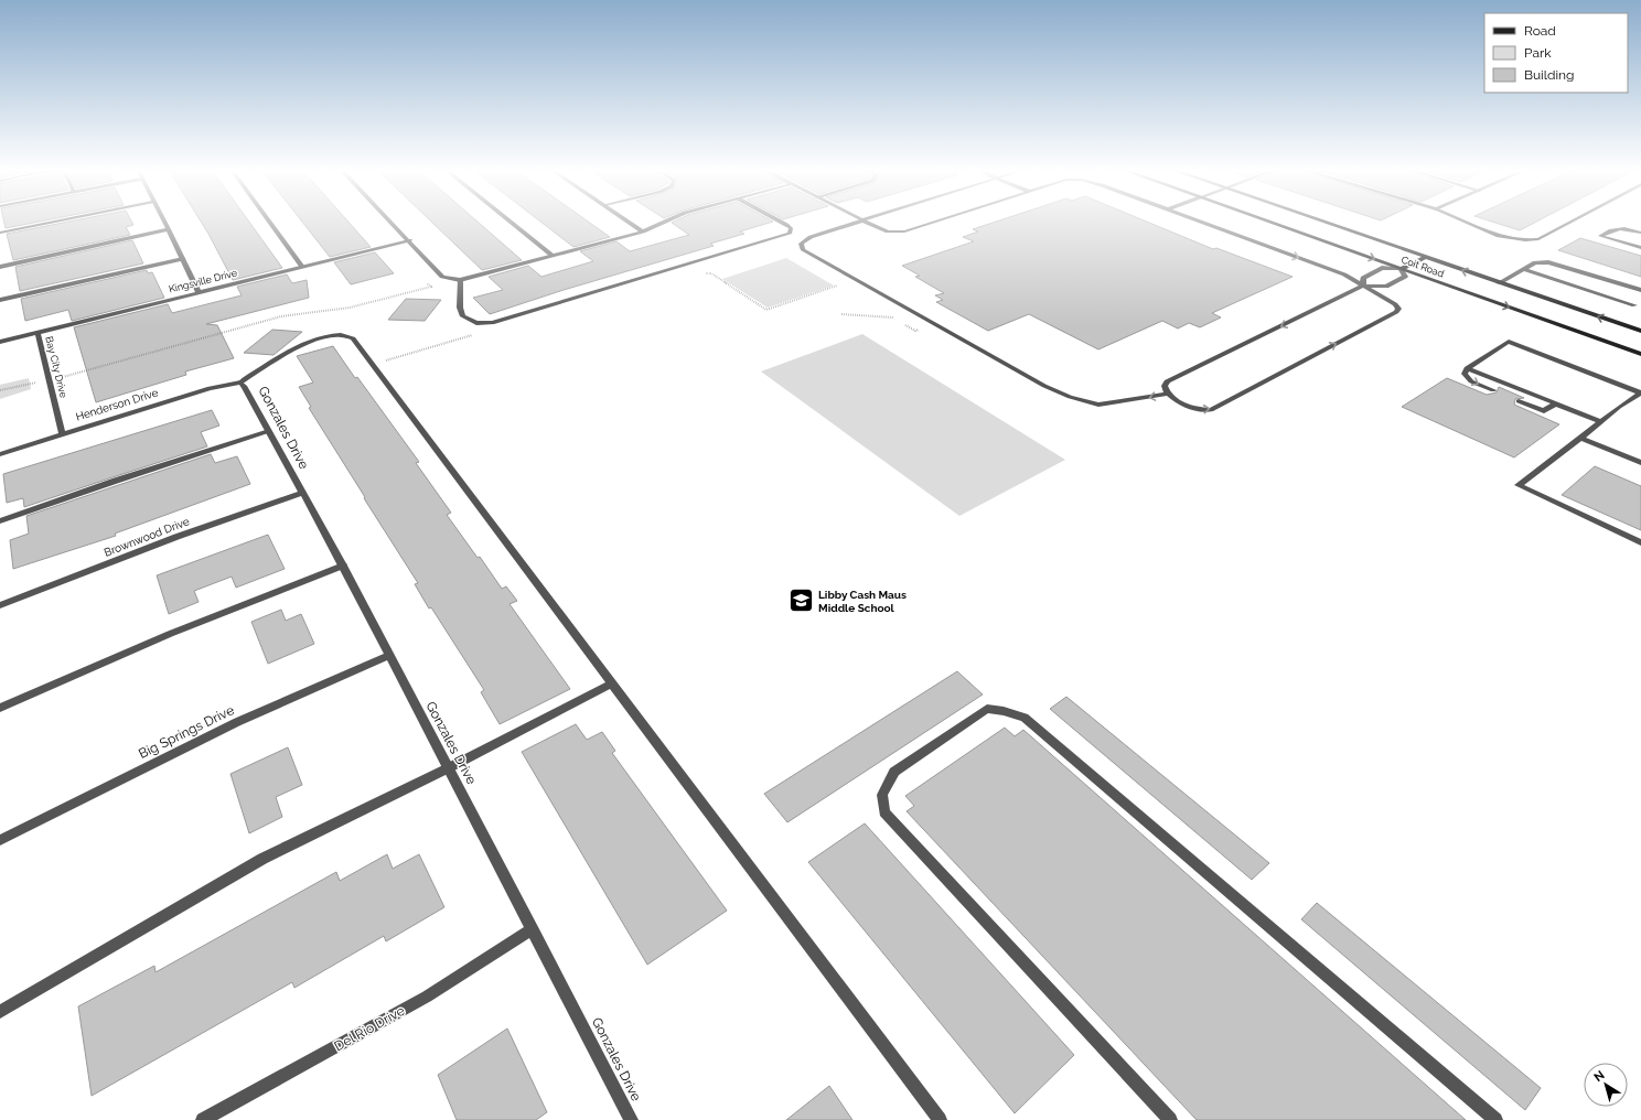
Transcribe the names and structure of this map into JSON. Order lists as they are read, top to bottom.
{
  "streets": {
    "main road": ["Coit Road"],
    "street": [
      "Kingsville Drive",
      "Bay City Drive",
      "Henderson Drive",
      "Gonzales Drive",
      "Brownwood Drive",
      "Big Springs Drive",
      "Del Rio Drive"
    ]
  },
  "crossings": [
    ["Kingsville Drive", "Bay City Drive"],
    ["Bay City Drive", "Henderson Drive"],
    ["Henderson Drive", "Gonzales Drive"],
    ["Gonzales Drive", "Brownwood Drive"],
    ["Gonzales Drive", "Big Springs Drive"],
    ["Gonzales Drive", "Del Rio Drive"]
  ],
  "places": {
    "school or university": ["Libby Cash Maus Middle School"]
  },
  "legend": ["Road", "Park", "Building"],
  "north": "top left"
}
